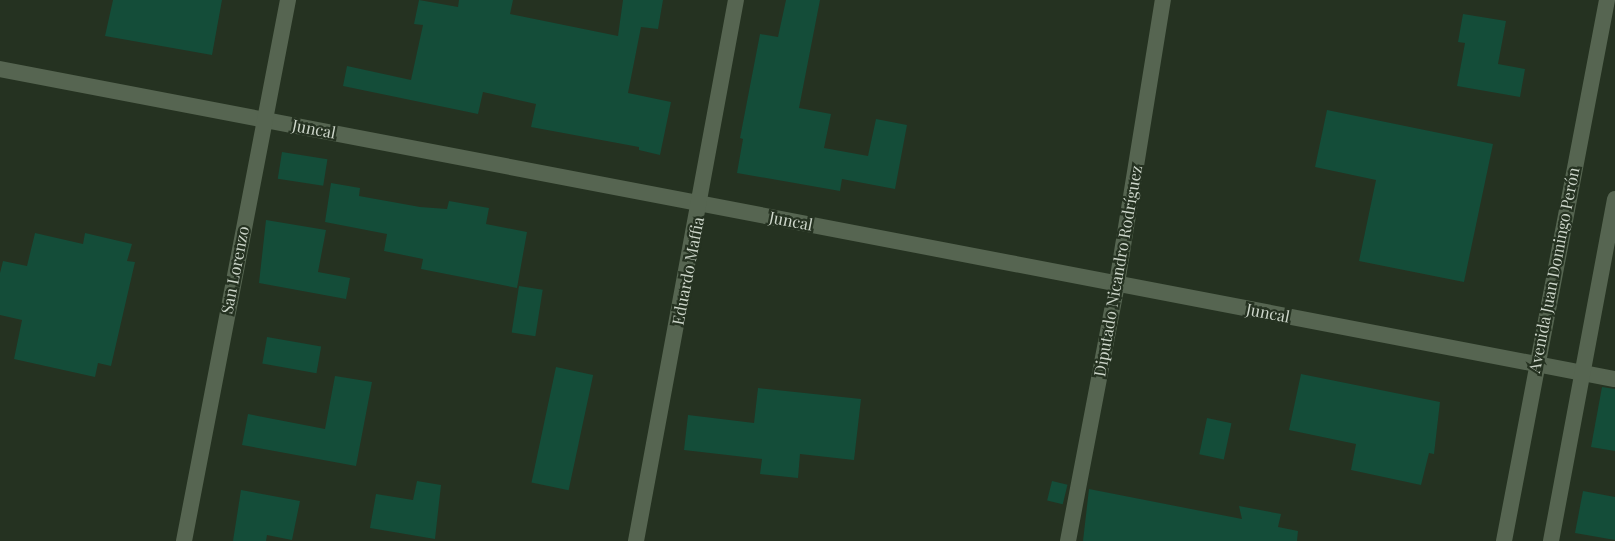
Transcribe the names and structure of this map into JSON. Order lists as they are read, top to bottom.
{
  "streets": {
    "street": [
      "Juncal",
      "San Lorenzo",
      "Avenida Juan Domingo Perón",
      "Eduardo Maffia",
      "Diputado Nicandro Rodríguez"
    ]
  },
  "crossings": [
    ["Juncal", "San Lorenzo"],
    ["Juncal", "Avenida Juan Domingo Perón"],
    ["Juncal", "Eduardo Maffia"],
    ["Juncal", "Diputado Nicandro Rodríguez"]
  ]
}
